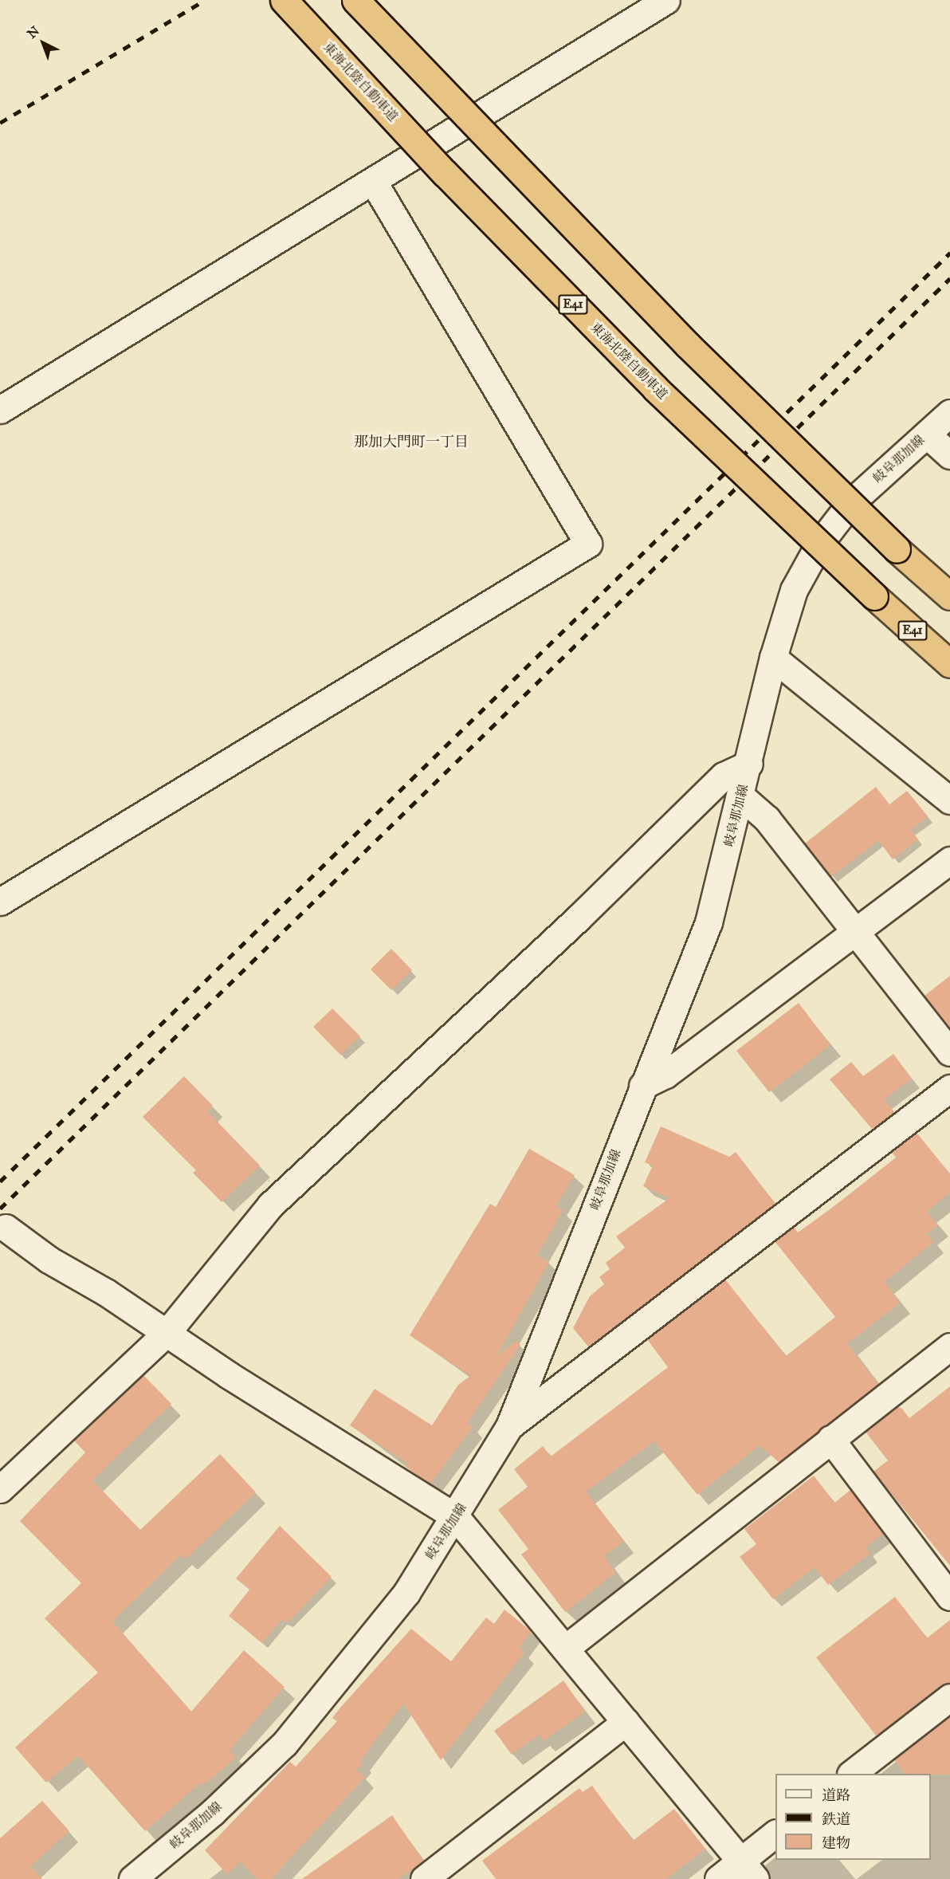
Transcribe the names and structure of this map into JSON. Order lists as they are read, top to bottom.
{
  "streets": {
    "highway": ["東海北陸自動車道", "E41"],
    "street": ["岐阜那加線"]
  },
  "districts": ["那加大門町一丁目"],
  "legend": ["道路", "鉄道", "建物"],
  "north": "top left"
}
